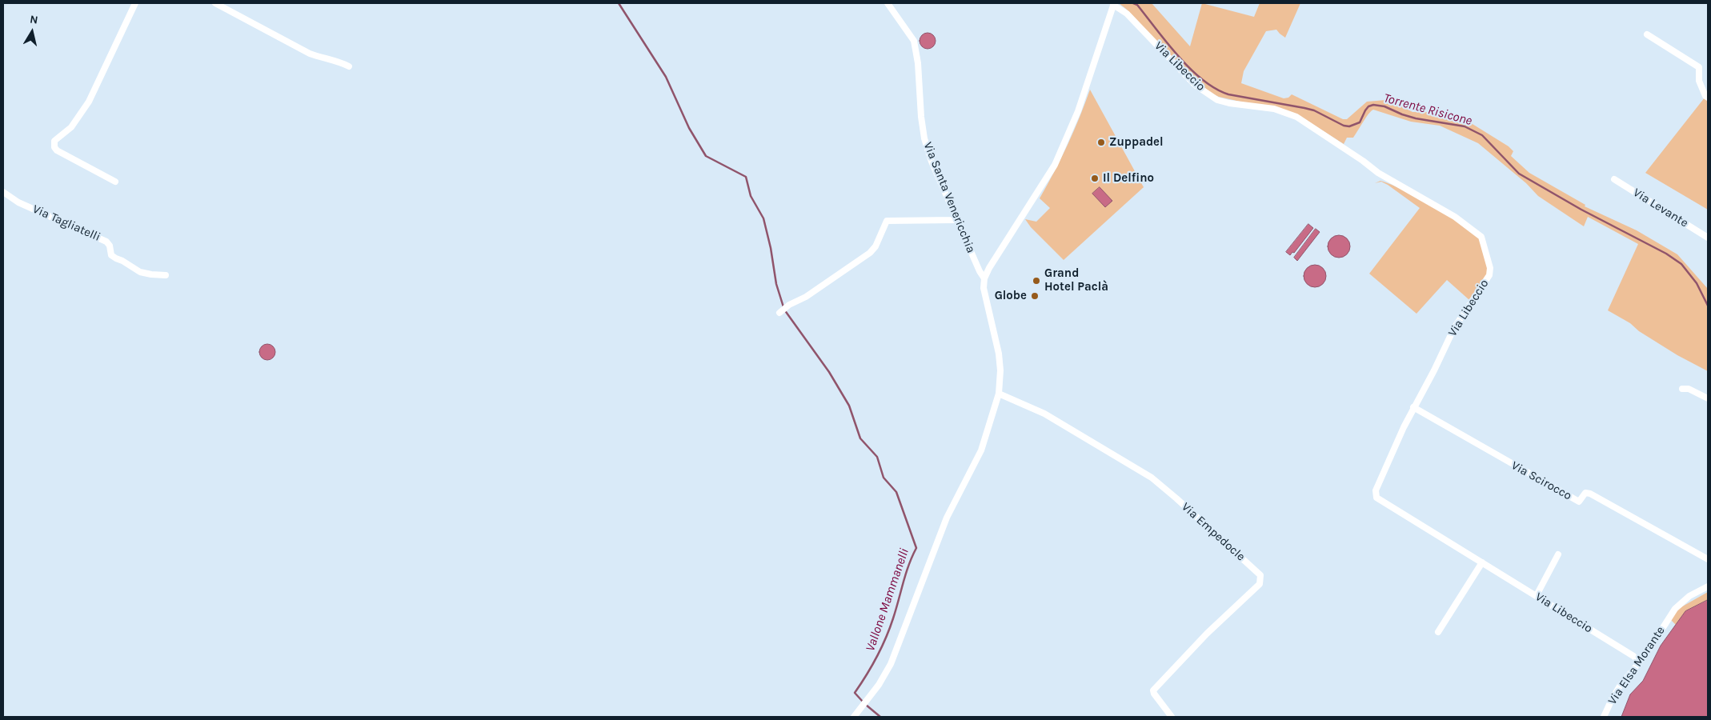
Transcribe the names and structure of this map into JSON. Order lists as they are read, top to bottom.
{
  "streets": {
    "street": [
      "Via Libeccio",
      "Via Santa Venericchia",
      "Via Levante",
      "Via Tagliatelli",
      "Via Scirocco",
      "Via Empedocle",
      "Via Elsa Morante"
    ]
  },
  "crossings": [
    ["Via Libeccio", "Via Scirocco"],
    ["Via Libeccio", "Via Elsa Morante"]
  ],
  "water": ["Torrente Risicone", "Vallone Mammanelli"],
  "places": [
    "Zuppadel",
    "Il Delfino",
    "Grand Hotel Paclà",
    "Globe"
  ],
  "north": "top"
}
